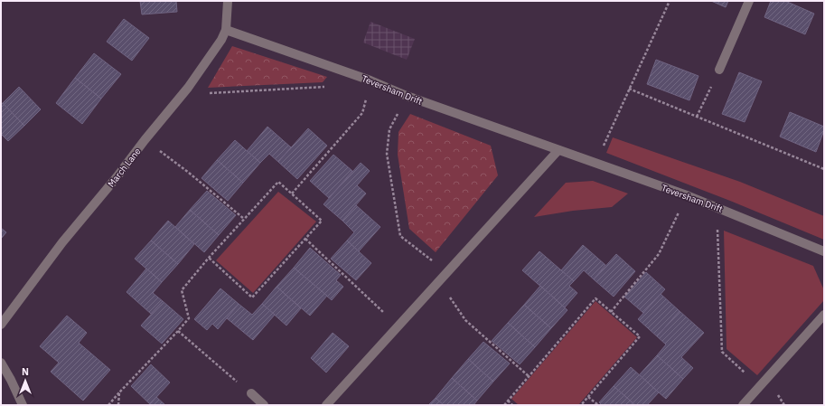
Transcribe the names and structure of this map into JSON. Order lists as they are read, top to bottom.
{
  "streets": {
    "street": ["Teversham Drift", "March Lane"]
  },
  "crossings": [
    ["Teversham Drift", "March Lane"]
  ],
  "north": "top"
}
